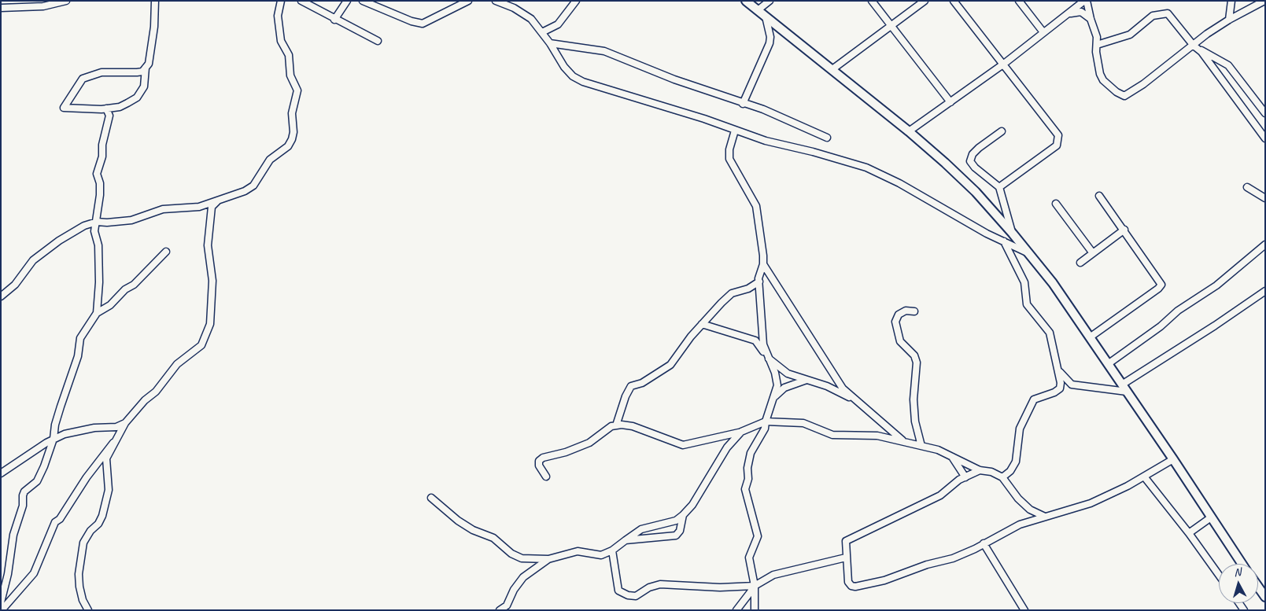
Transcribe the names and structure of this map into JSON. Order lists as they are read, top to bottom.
{
  "north": "top"
}
